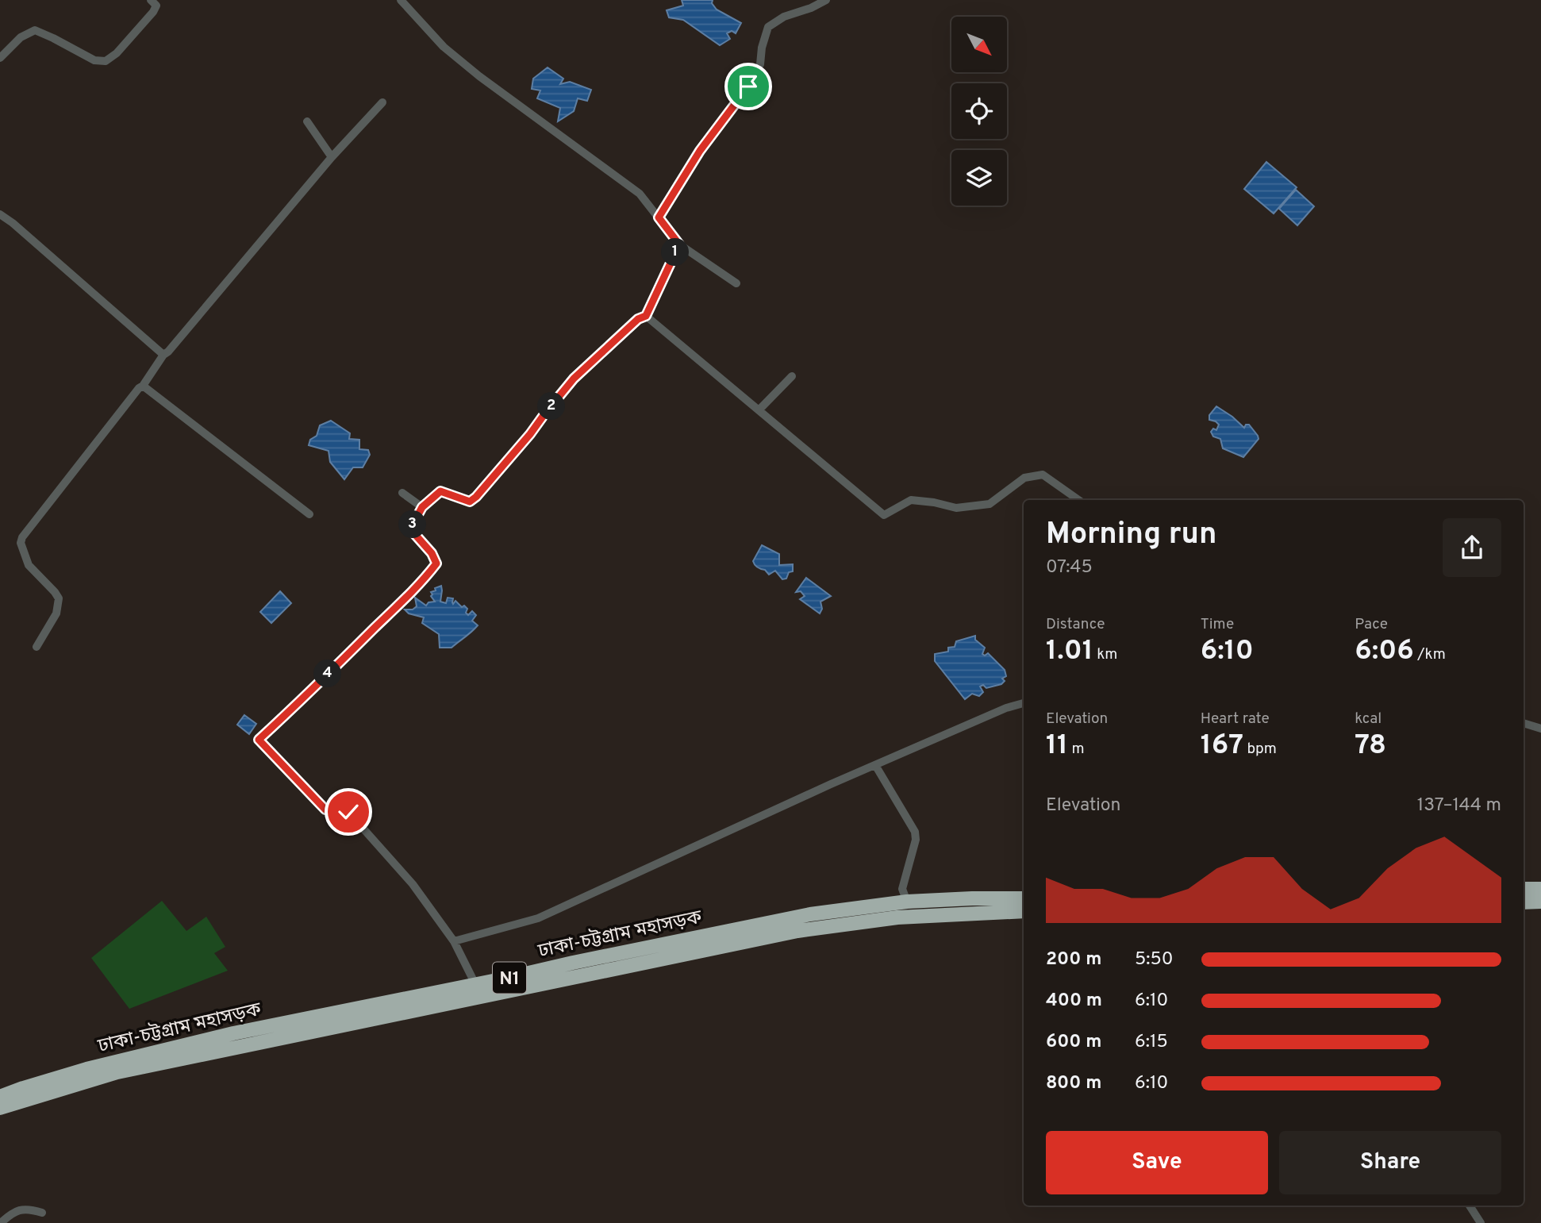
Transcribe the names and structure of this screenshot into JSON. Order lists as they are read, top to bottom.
{
  "streets": {
    "highway": ["ঢাকা-চট্টগ্রাম মহাসড়ক", "N1"]
  },
  "north": "bottom right",
  "page": {
    "pins": [
      "1",
      "2",
      "3",
      "4"
    ],
    "heading": ["Morning run", "07:45"],
    "stats": [
      ["Distance", "1.01 km"],
      ["Time", "6:10"],
      ["Pace", "6:06 /km"],
      ["Elevation", "11 m"],
      ["Heart rate", "167 bpm"],
      ["kcal", "78"]
    ],
    "chart": ["Elevation", "137–144 m"],
    "list": [
      {
        "name": "200 m",
        "note": "5:50"
      },
      {
        "name": "400 m",
        "note": "6:10"
      },
      {
        "name": "600 m",
        "note": "6:15"
      },
      {
        "name": "800 m",
        "note": "6:10"
      }
    ],
    "buttons": ["Save", "Share"]
  }
}
